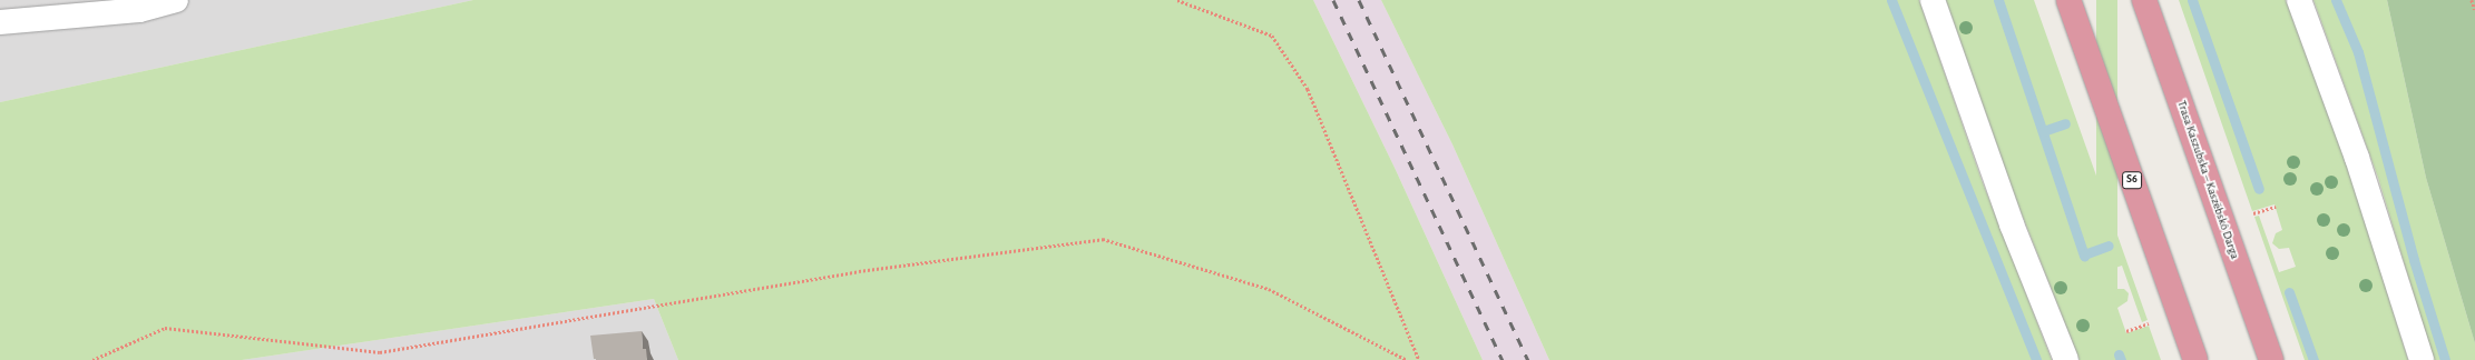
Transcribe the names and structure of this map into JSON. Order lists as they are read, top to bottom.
{
  "streets": {
    "highway": ["S6", "Trasa Kaszubska – Kaszëbskô Darga"]
  }
}
